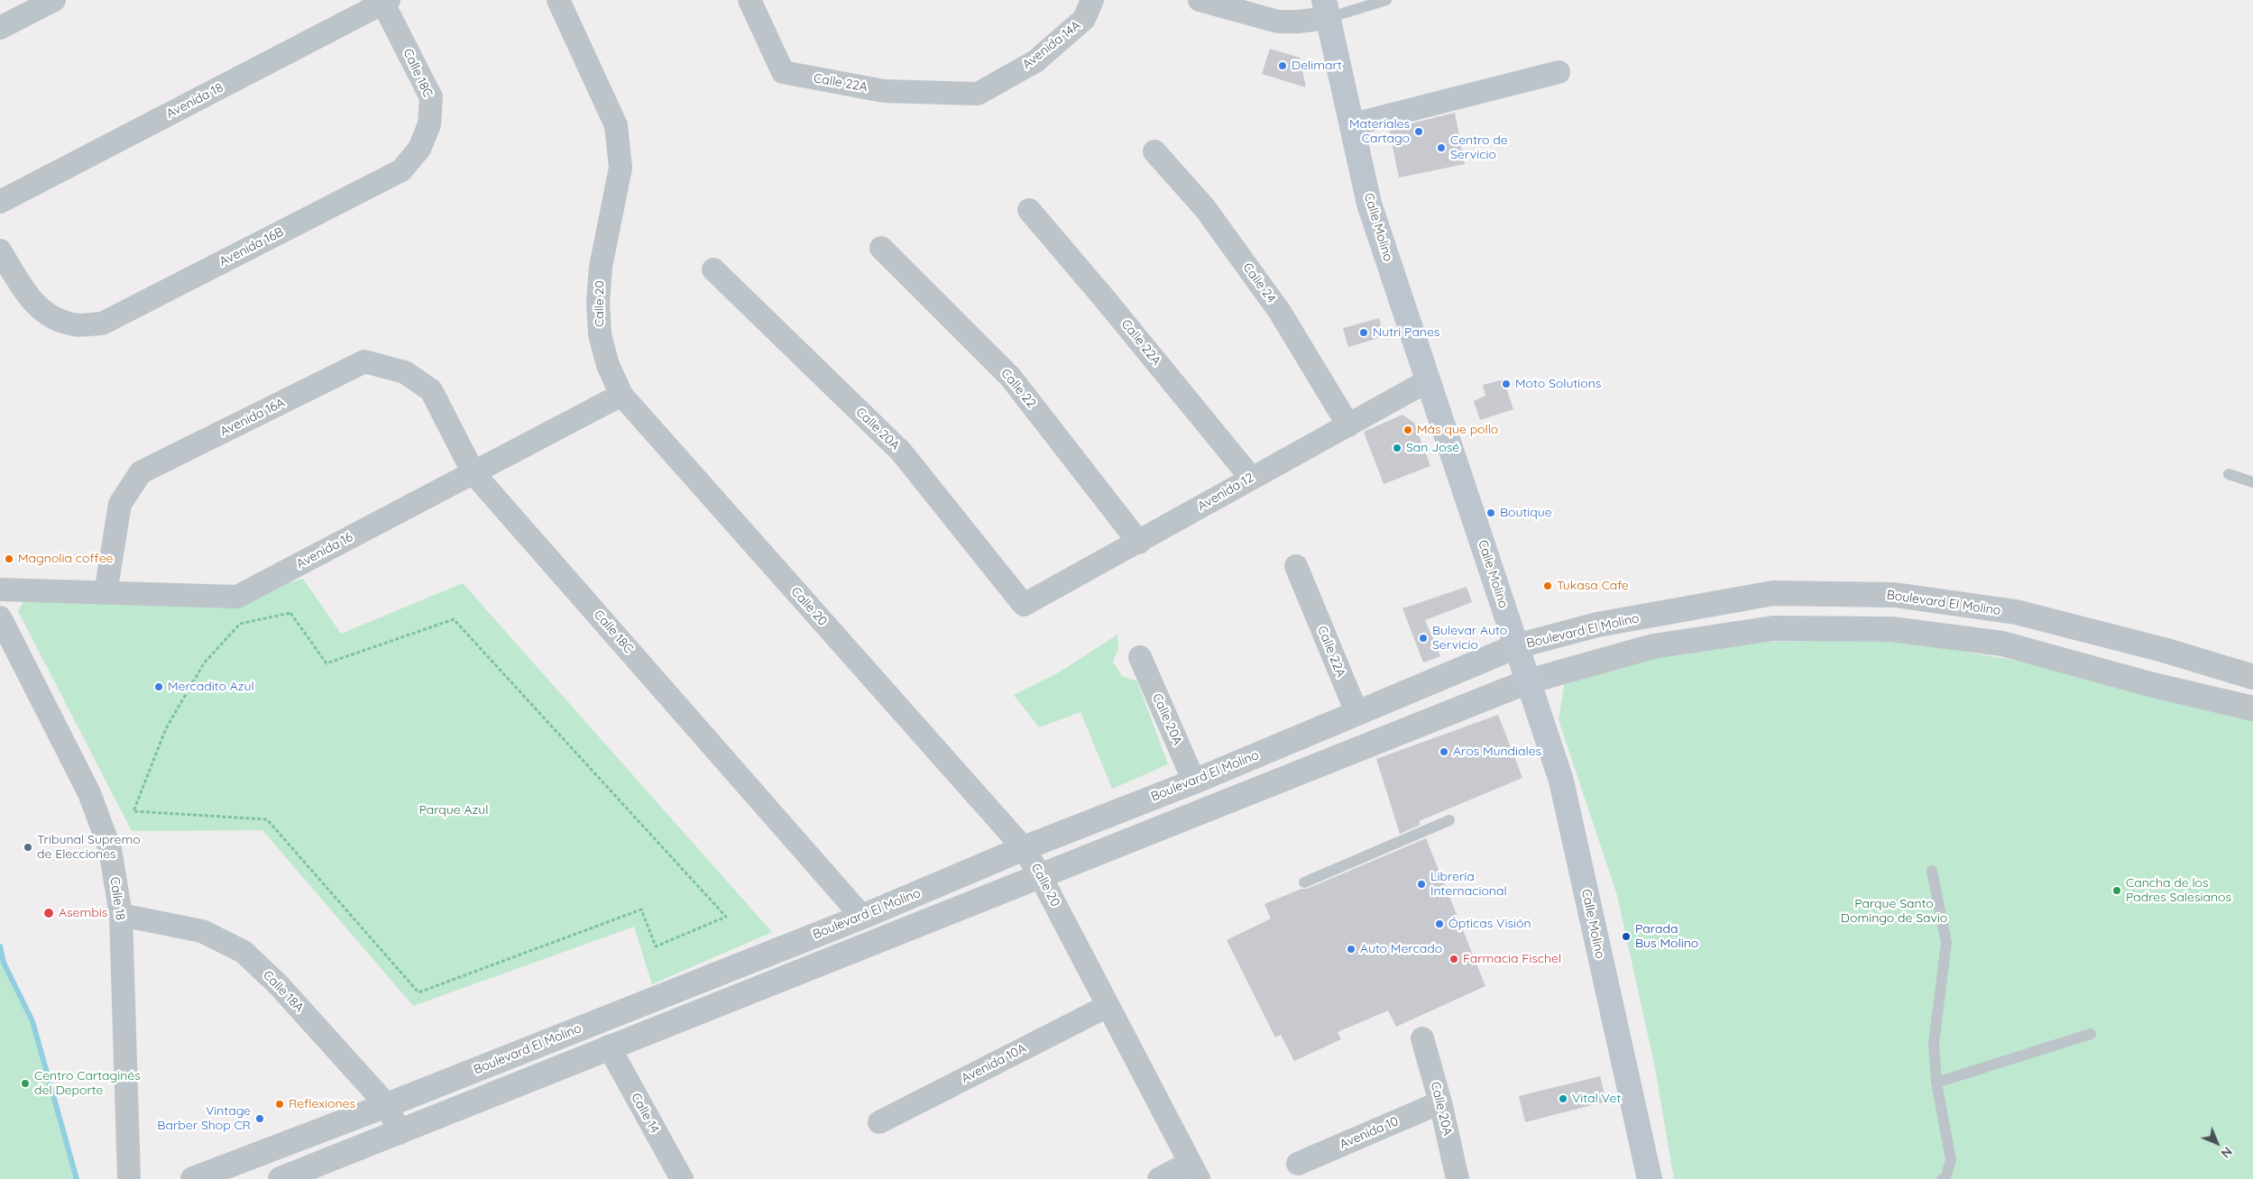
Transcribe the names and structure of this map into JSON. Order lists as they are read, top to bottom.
{
  "streets": {
    "main road": ["Calle Molino"],
    "street": [
      "Avenida 14A",
      "Calle 18C",
      "Calle 22A",
      "Avenida 18",
      "Avenida 16B",
      "Calle 24",
      "Calle 20",
      "Calle 22",
      "Avenida 16A",
      "Calle 20A",
      "Avenida 12",
      "Avenida 16",
      "Boulevard El Molino",
      "Calle 18",
      "Calle 18A",
      "Avenida 10A",
      "Calle 14",
      "Avenida 10"
    ]
  },
  "crossings": [
    ["Avenida 14A", "Calle 22A"],
    ["Calle 18C", "Avenida 18"],
    ["Calle 18C", "Avenida 16B"],
    ["Calle 18C", "Avenida 16A"],
    ["Calle 18C", "Avenida 16"],
    ["Calle 18C", "Boulevard El Molino"],
    ["Calle 22A", "Avenida 12"],
    ["Calle 22A", "Boulevard El Molino"],
    ["Calle Molino", "Avenida 12"],
    ["Calle Molino", "Boulevard El Molino"],
    ["Calle 24", "Avenida 12"],
    ["Calle 20", "Avenida 16"],
    ["Calle 20", "Boulevard El Molino"],
    ["Calle 20", "Avenida 10A"],
    ["Calle 22", "Avenida 12"],
    ["Avenida 16A", "Avenida 16"],
    ["Calle 20A", "Avenida 12"],
    ["Calle 20A", "Boulevard El Molino"],
    ["Calle 20A", "Avenida 10"],
    ["Boulevard El Molino", "Calle 18A"],
    ["Calle 18", "Calle 18A"]
  ],
  "parks": ["Parque Azul", "Parque Santo Domingo de Savio"],
  "places": [
    "Delimart",
    "Materiales Cartago",
    "Centro de Servicio",
    "Nutri Panes",
    "Moto Solutions",
    "Más que pollo",
    "San José",
    "Boutique",
    "Magnolia coffee",
    "Tukasa Cafe",
    "Bulevar Auto Servicio",
    "Mercadito Azul",
    "Aros Mundiales",
    "Tribunal Supremo de Elecciones",
    "Librería Internacional",
    "Cancha de los Padres Salesianos",
    "Asembis",
    "Ópticas Visión",
    "Parada Bus Molino",
    "Auto Mercado",
    "Farmacia Fischel",
    "Centro Cartaginés del Deporte",
    "Vital Vet",
    "Reflexiones",
    "Vintage Barber Shop CR"
  ],
  "north": "bottom right"
}
